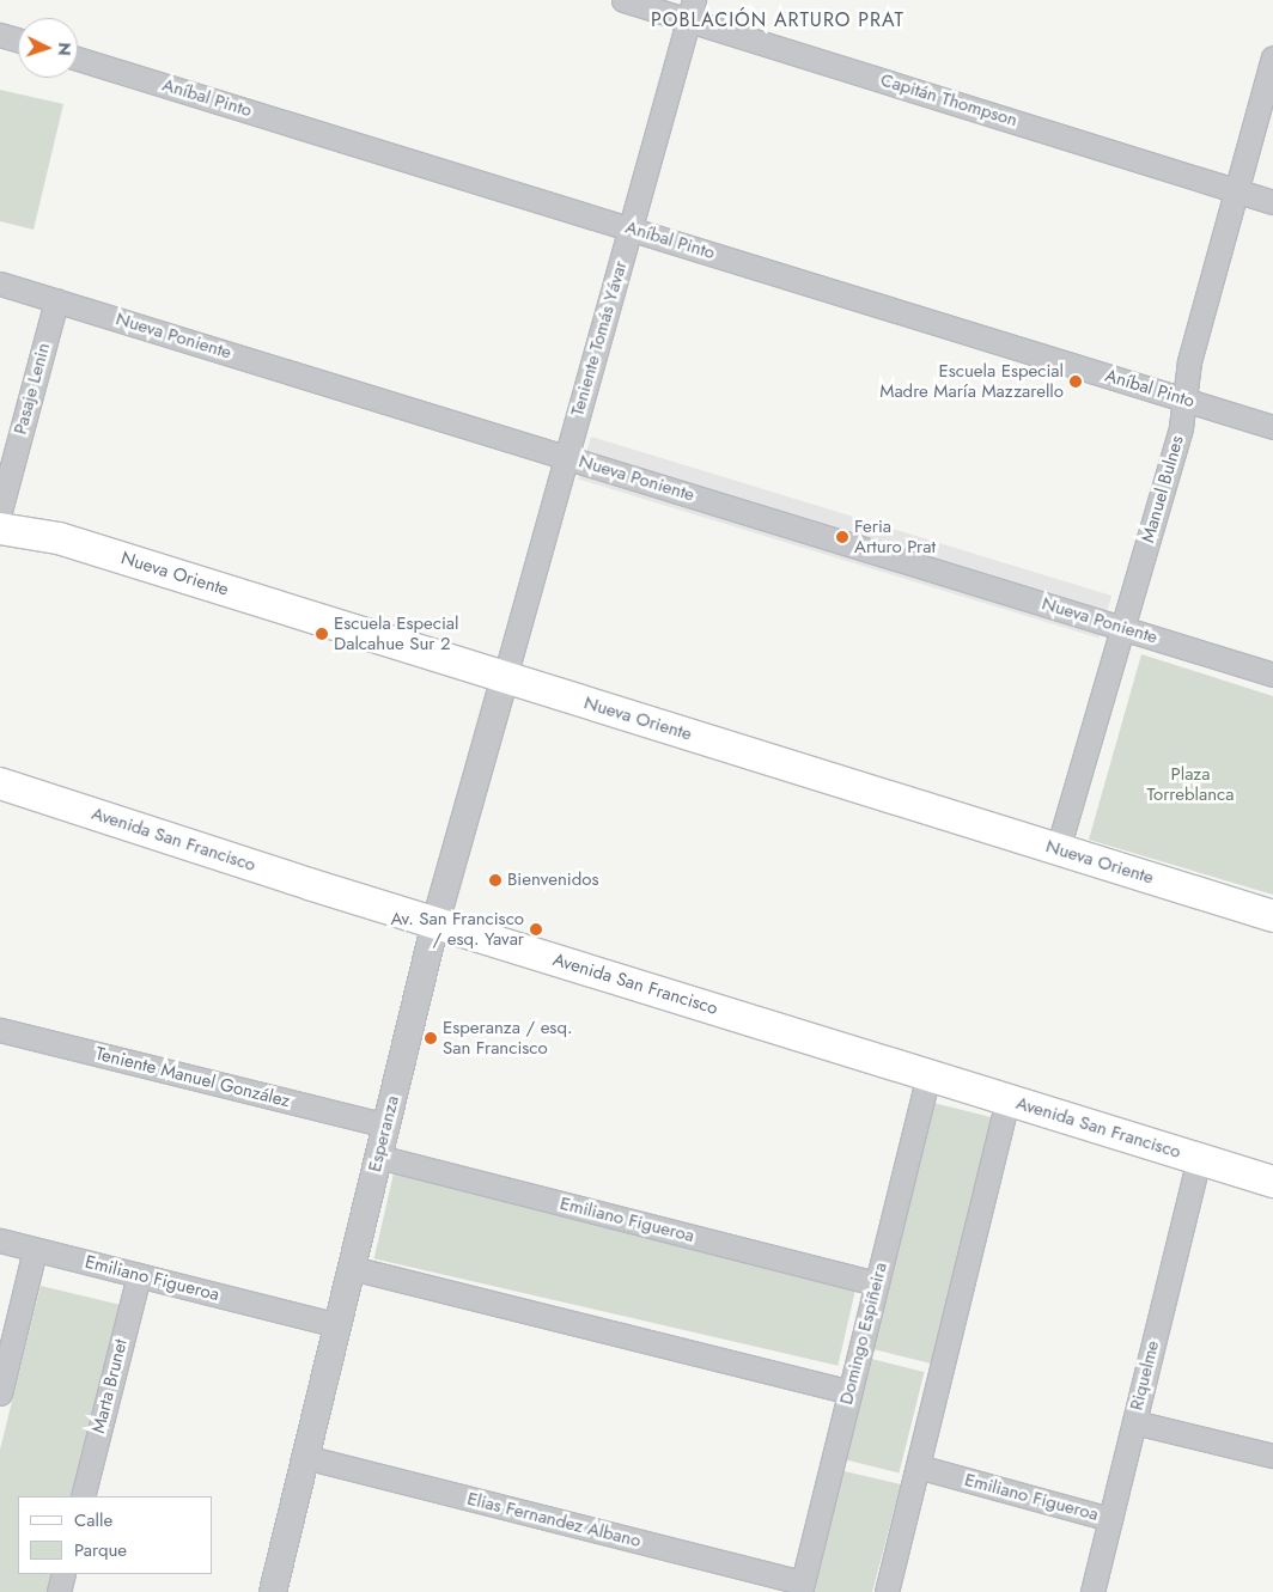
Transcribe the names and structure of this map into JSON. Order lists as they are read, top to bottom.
{
  "streets": {
    "main road": ["Nueva Oriente", "Avenida San Francisco"],
    "street": [
      "Aníbal Pinto",
      "Capitán Thompson",
      "Nueva Poniente",
      "Teniente Tomás Yávar",
      "Pasaje Lenin",
      "Manuel Bulnes",
      "Teniente Manuel González",
      "Esperanza",
      "Emiliano Figueroa",
      "Domingo Espiñeira",
      "Riquelme",
      "Marta Brunet",
      "Elias Fernandez Albano"
    ]
  },
  "crossings": [
    ["Aníbal Pinto", "Teniente Tomás Yávar"],
    ["Aníbal Pinto", "Manuel Bulnes"],
    ["Capitán Thompson", "Teniente Tomás Yávar"],
    ["Capitán Thompson", "Manuel Bulnes"],
    ["Nueva Poniente", "Teniente Tomás Yávar"],
    ["Nueva Poniente", "Pasaje Lenin"],
    ["Nueva Poniente", "Manuel Bulnes"],
    ["Teniente Tomás Yávar", "Nueva Oriente"],
    ["Teniente Tomás Yávar", "Esperanza"],
    ["Manuel Bulnes", "Nueva Oriente"],
    ["Nueva Oriente", "Esperanza"],
    ["Avenida San Francisco", "Esperanza"],
    ["Avenida San Francisco", "Domingo Espiñeira"],
    ["Avenida San Francisco", "Riquelme"],
    ["Teniente Manuel González", "Esperanza"],
    ["Esperanza", "Emiliano Figueroa"],
    ["Esperanza", "Elias Fernandez Albano"],
    ["Emiliano Figueroa", "Domingo Espiñeira"],
    ["Emiliano Figueroa", "Riquelme"],
    ["Emiliano Figueroa", "Marta Brunet"],
    ["Domingo Espiñeira", "Elias Fernandez Albano"]
  ],
  "districts": ["POBLACIÓN ARTURO PRAT"],
  "parks": ["Plaza Torreblanca"],
  "places": [
    "Escuela Especial Madre María Mazzarello",
    "Feria Arturo Prat",
    "Escuela Especial Dalcahue Sur 2",
    "Bienvenidos",
    "Av. San Francisco / esq. Yavar",
    "Esperanza / esq. San Francisco"
  ],
  "legend": ["Calle", "Parque"],
  "north": "right"
}
